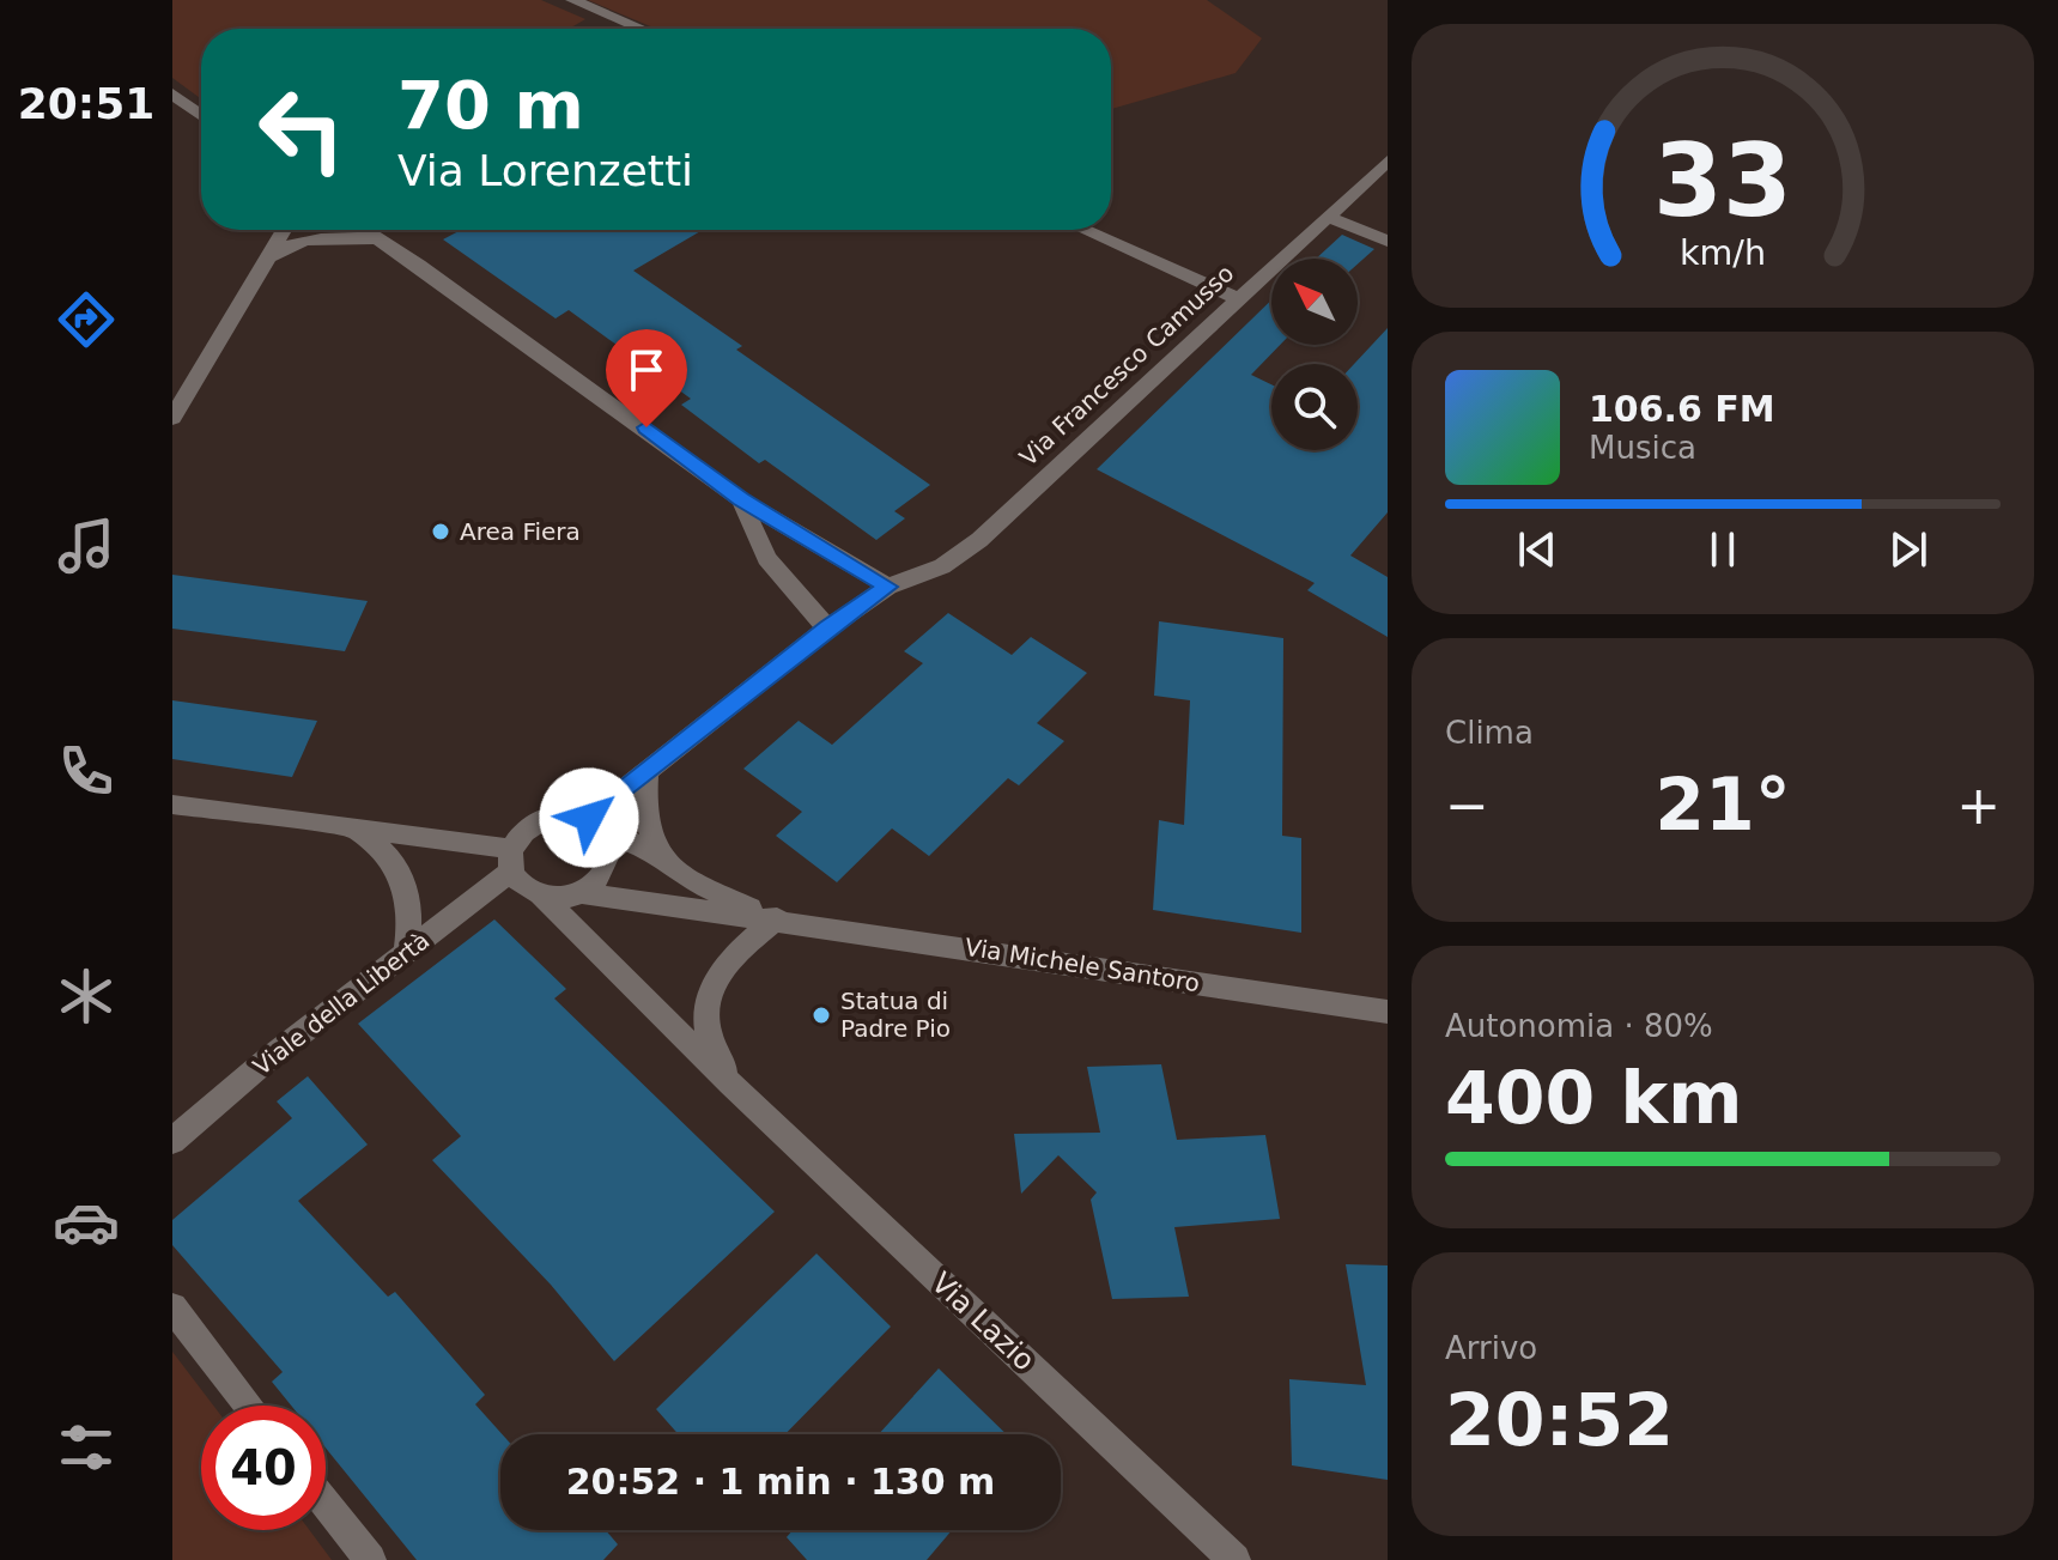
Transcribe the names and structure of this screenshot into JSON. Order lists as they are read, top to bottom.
{
  "streets": {
    "street": [
      "Via Francesco Camusso",
      "Via Michele Santoro",
      "Viale della Libertà",
      "Via Lazio"
    ]
  },
  "crossings": [
    ["Via Michele Santoro", "Viale della Libertà"],
    ["Via Michele Santoro", "Via Lazio"],
    ["Viale della Libertà", "Via Lazio"]
  ],
  "places": ["Area Fiera", "Statua di Padre Pio"],
  "north": "top left",
  "page": {
    "tabs": "20:51",
    "turn": ["70 m", "Via Lorenzetti"],
    "song": ["106.6 FM", "Musica"],
    "tile": [
      "Clima",
      ["Autonomia · 80%", "400 km"],
      ["Arrivo", "20:52"]
    ],
    "heat": ["−", "21°", "+"],
    "limit": "40",
    "trip": "20:52 · 1 min · 130 m",
    "gauge": ["33", "km/h"]
  }
}
